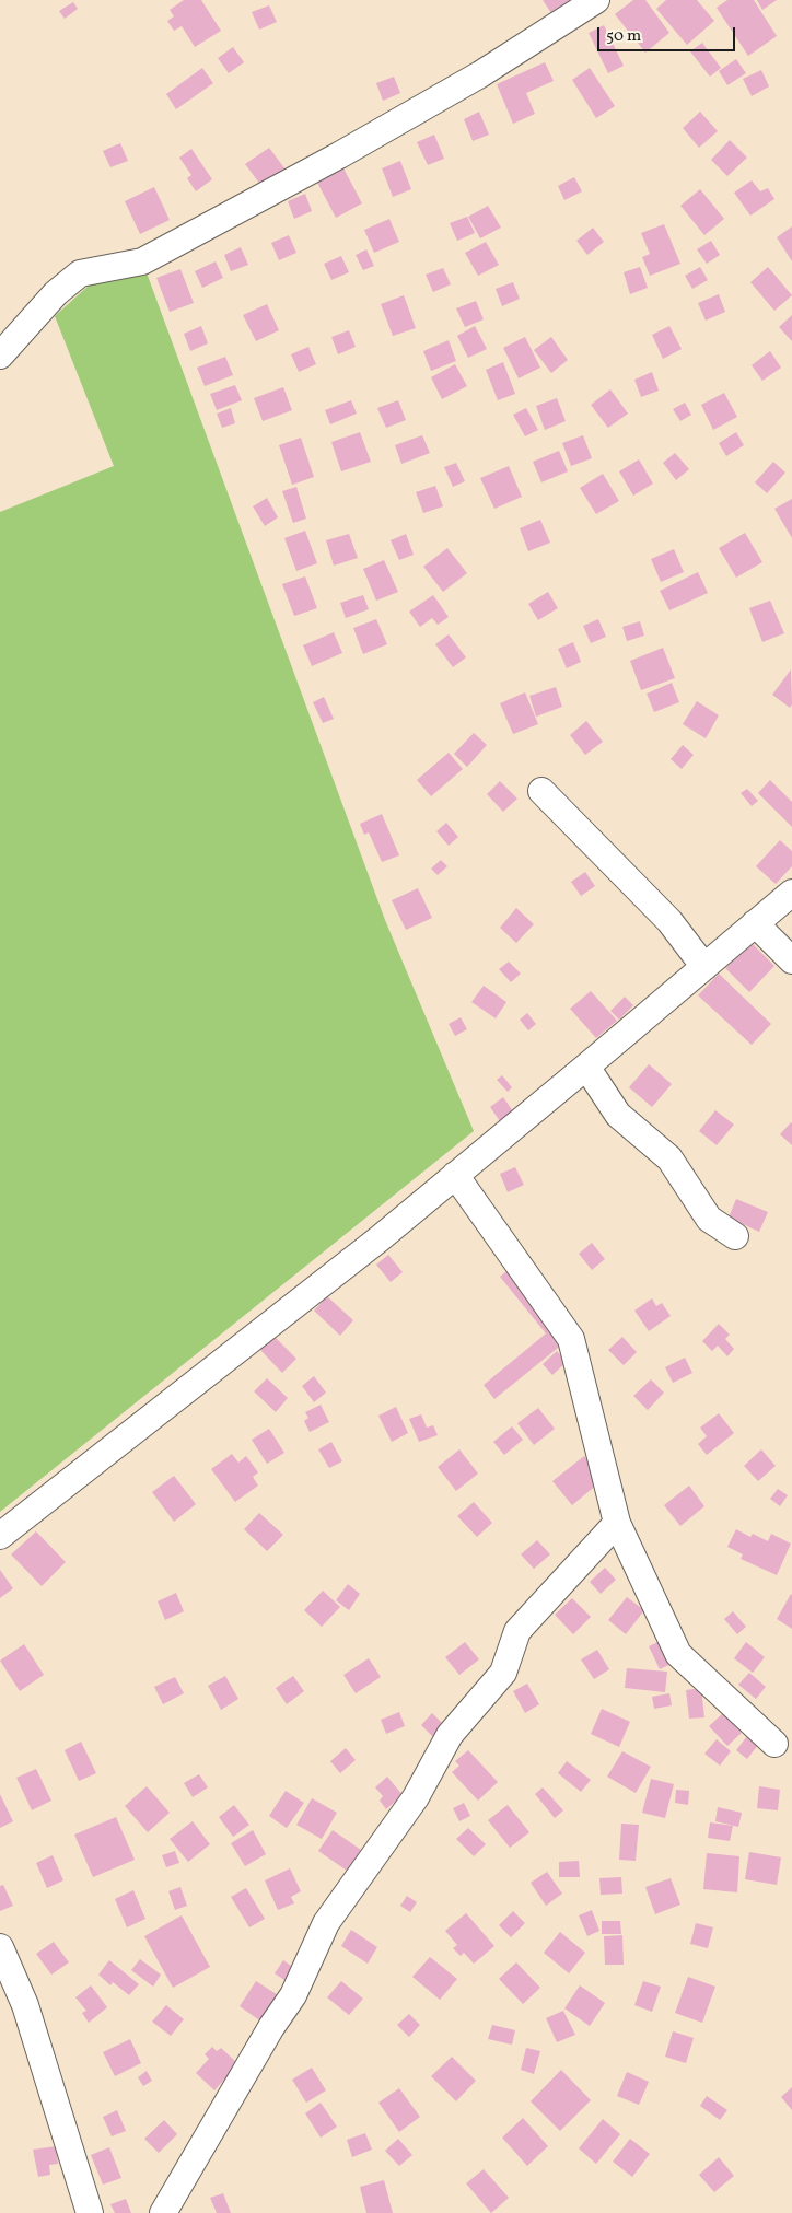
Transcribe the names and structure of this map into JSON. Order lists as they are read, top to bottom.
{
  "scale_bar": "50 m"
}
